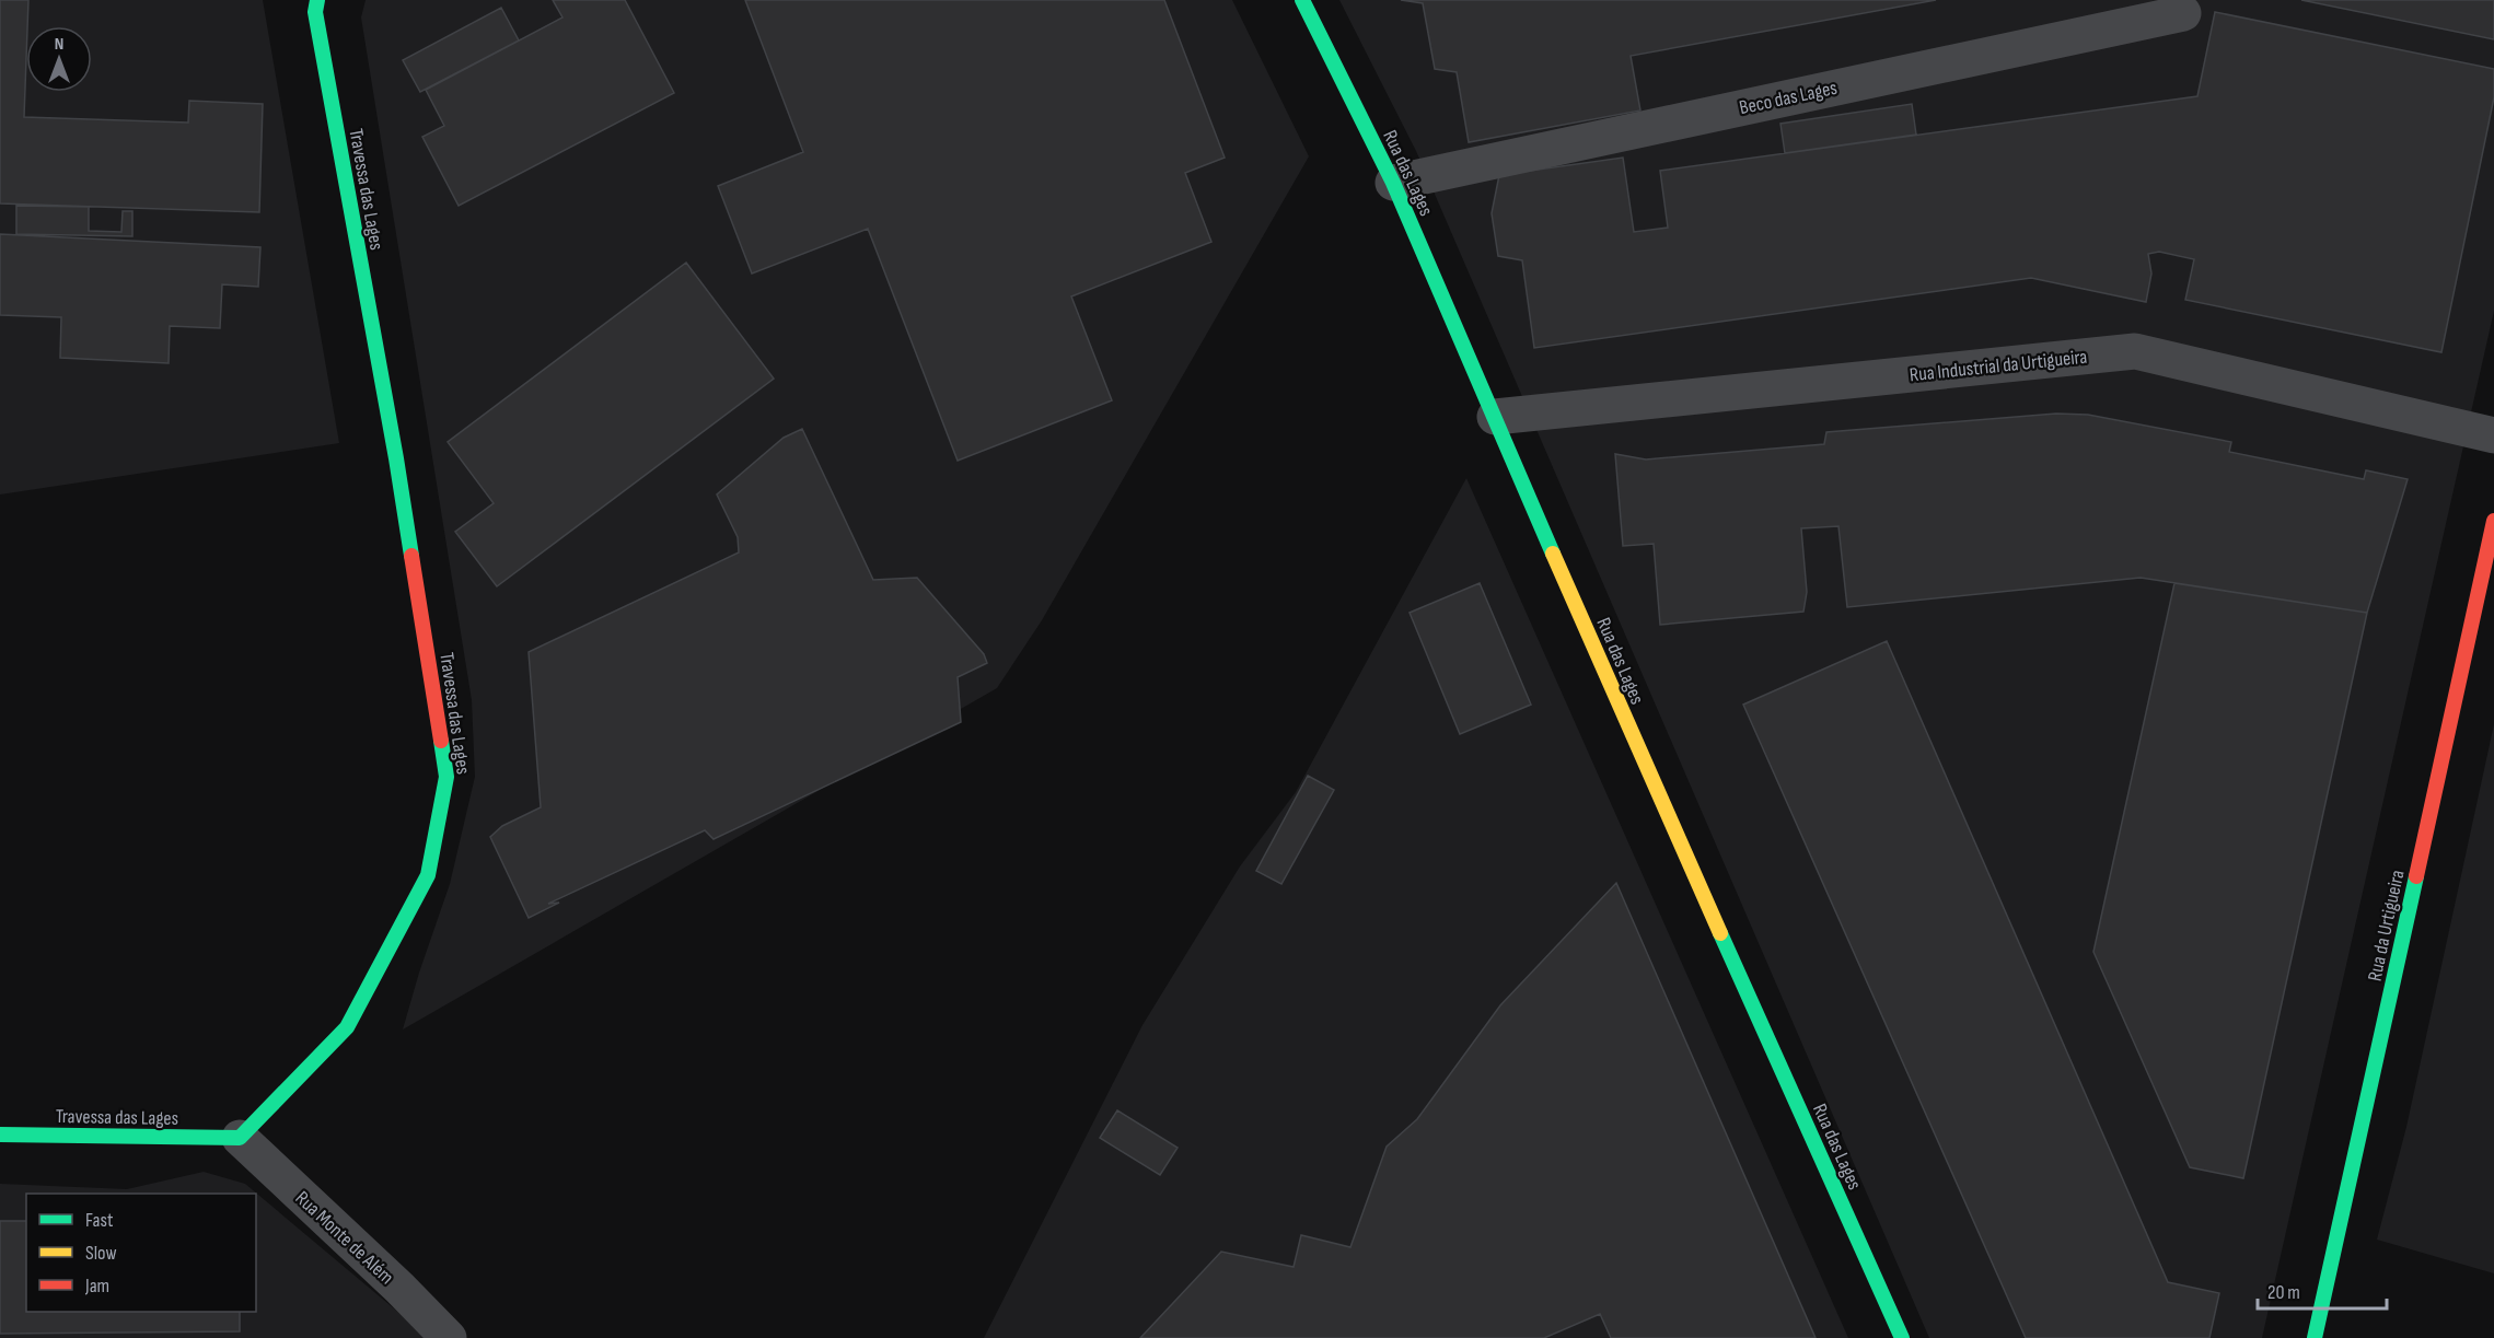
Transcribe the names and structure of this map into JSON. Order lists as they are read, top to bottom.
{
  "streets": {
    "street": [
      "Beco das Lages",
      "Rua das Lages",
      "Travessa das Lages",
      "Rua Industrial da Urtigueira",
      "Rua da Urtigueira",
      "Rua Monte de Além"
    ]
  },
  "crossings": [
    ["Beco das Lages", "Rua das Lages"],
    ["Rua das Lages", "Rua Industrial da Urtigueira"],
    ["Travessa das Lages", "Rua Monte de Além"]
  ],
  "legend": ["Fast", "Slow", "Jam"],
  "scale_bar": "20 m",
  "north": "top"
}
